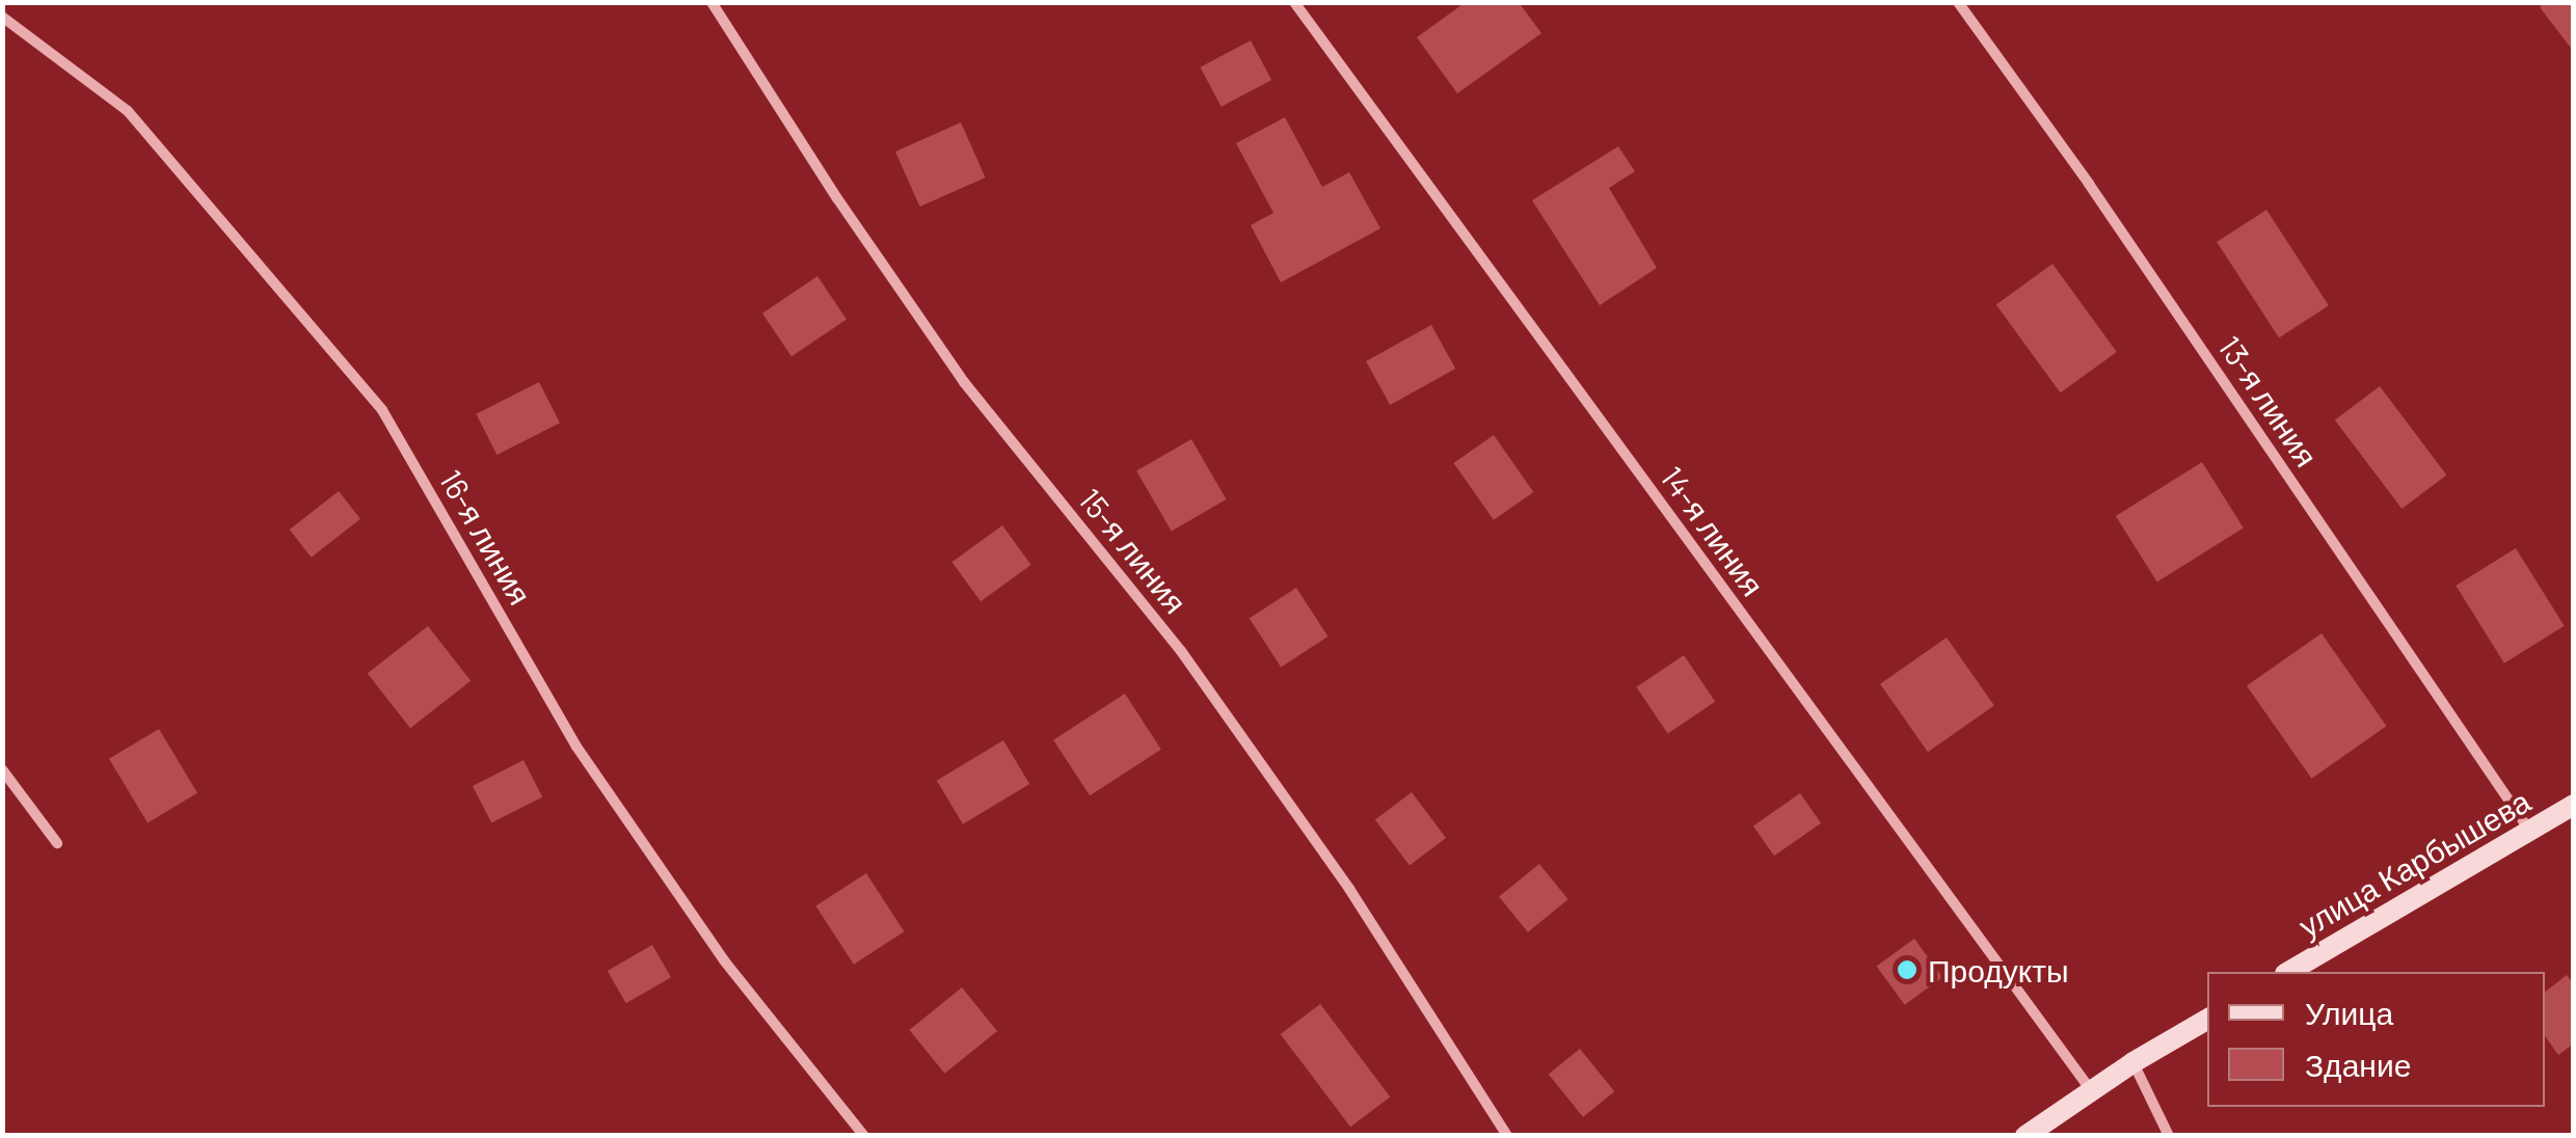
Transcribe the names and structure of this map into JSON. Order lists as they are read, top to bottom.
{
  "streets": {
    "main road": ["улица Карбышева"],
    "street": [
      "13-я линия",
      "14-я линия",
      "16-я линия",
      "15-я линия"
    ]
  },
  "crossings": [
    ["13-я линия", "улица Карбышева"]
  ],
  "places": ["Продукты"],
  "legend": ["Улица", "Здание"]
}
